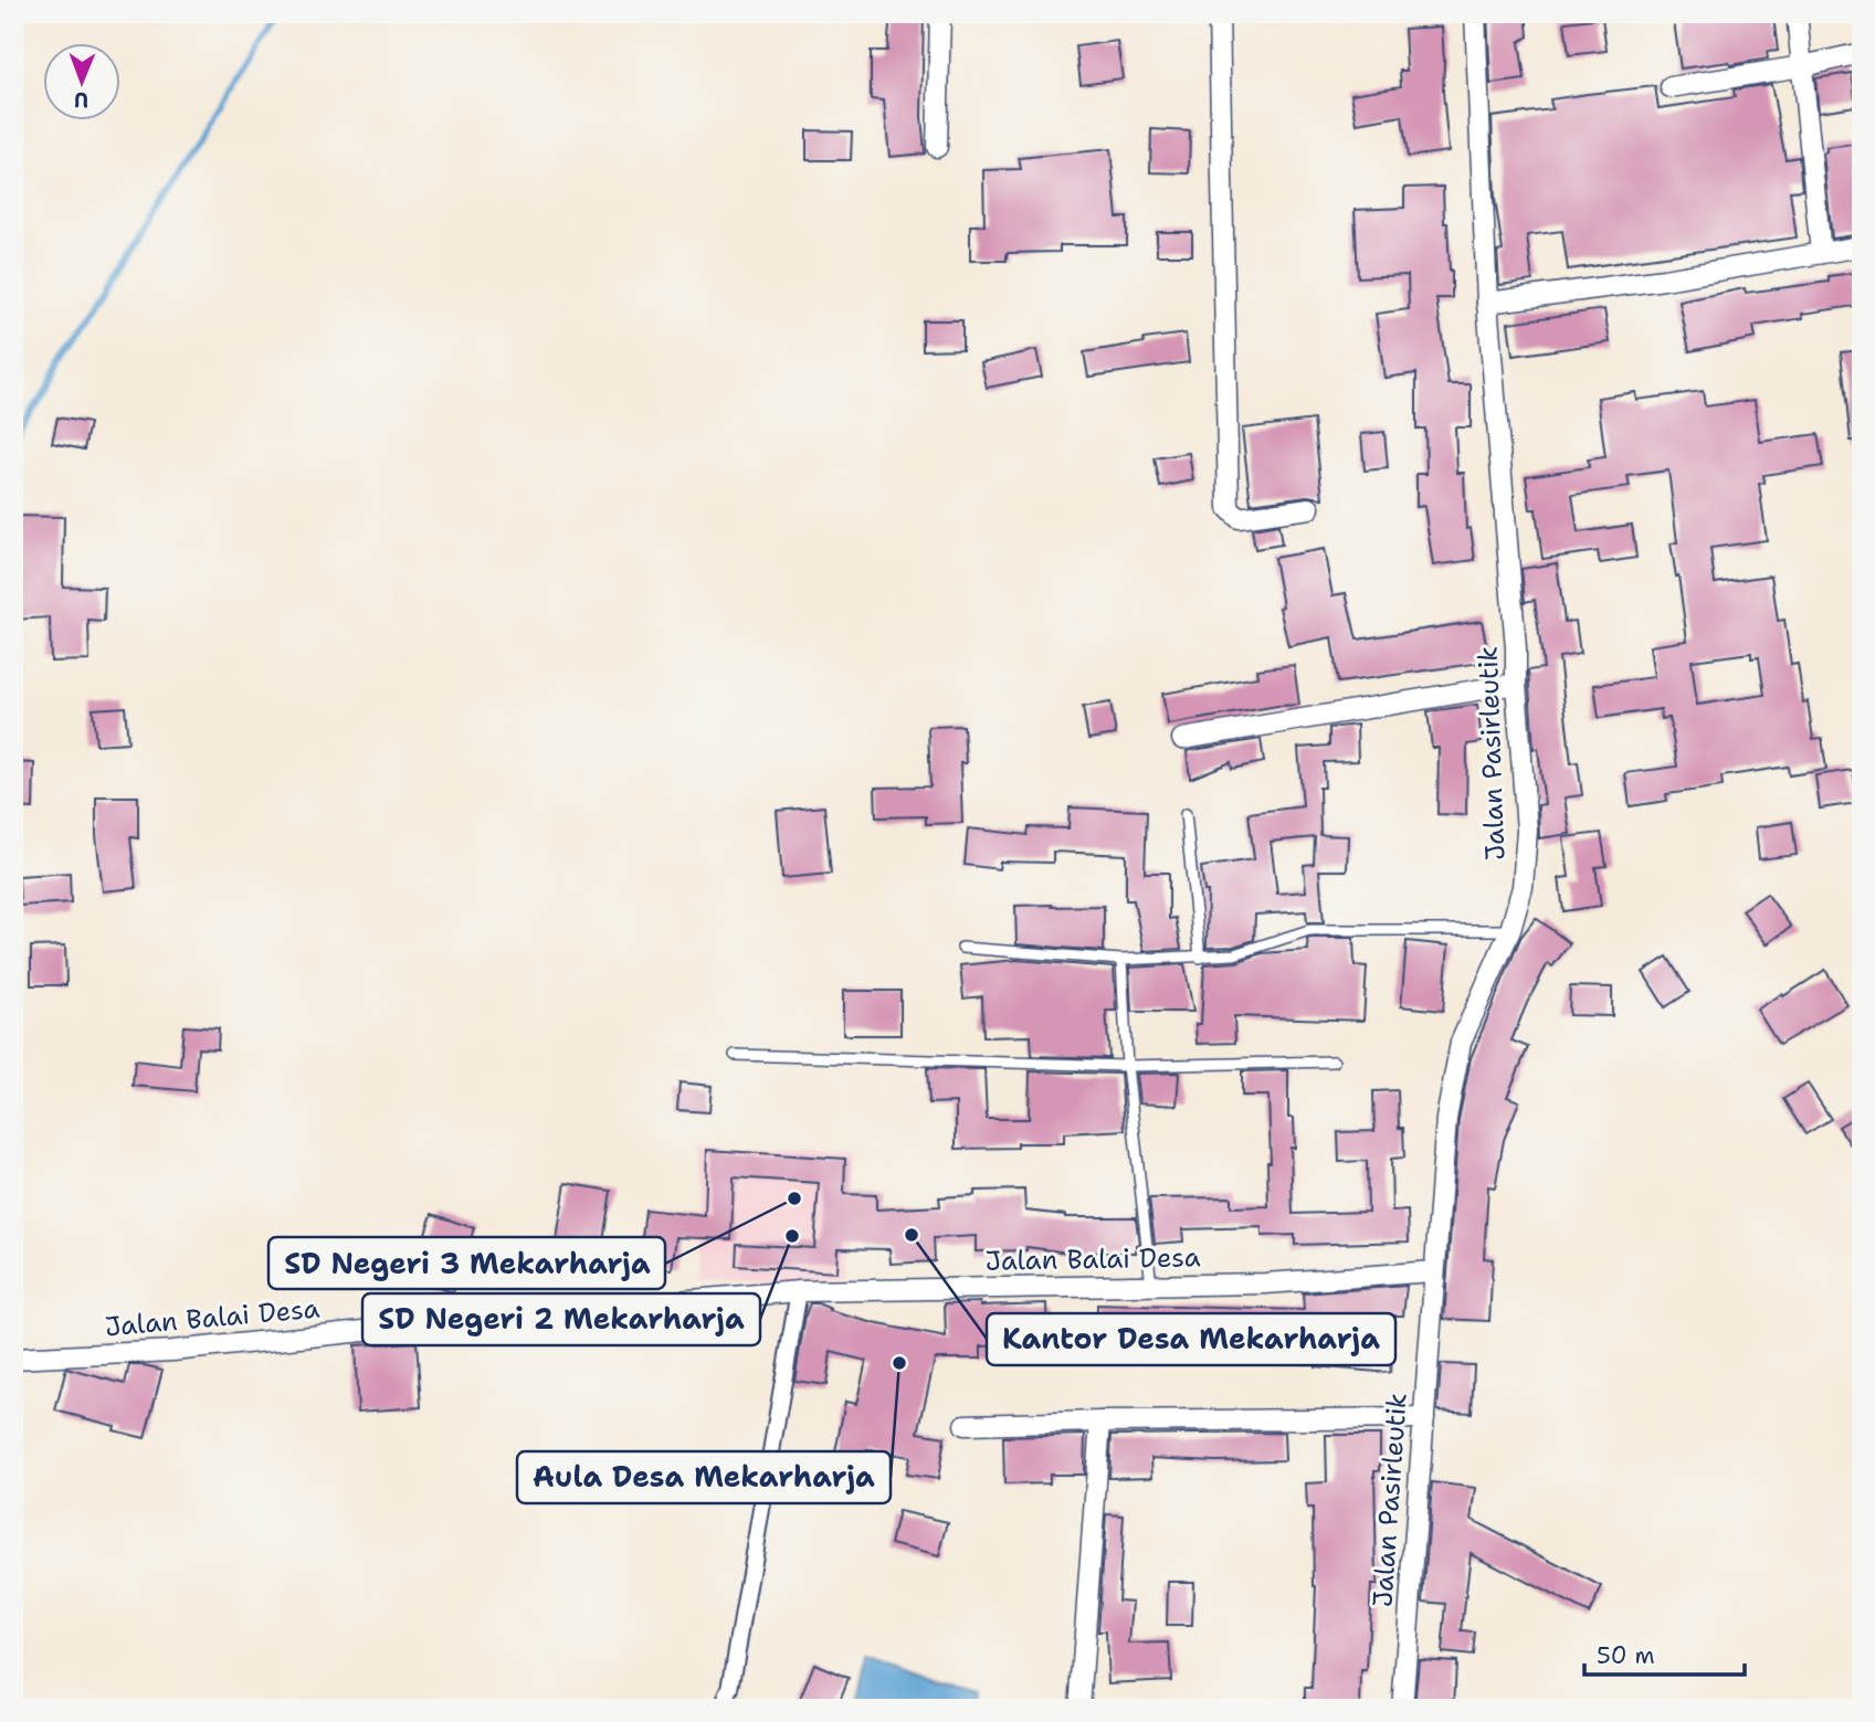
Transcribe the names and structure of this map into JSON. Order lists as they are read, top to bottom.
{
  "streets": {
    "street": ["Jalan Pasirleutik", "Jalan Balai Desa"]
  },
  "crossings": [
    ["Jalan Pasirleutik", "Jalan Balai Desa"]
  ],
  "places": [
    "SD Negeri 3 Mekarharja",
    "Kantor Desa Mekarharja",
    "SD Negeri 2 Mekarharja",
    "Aula Desa Mekarharja"
  ],
  "scale_bar": "50 m",
  "north": "bottom"
}
